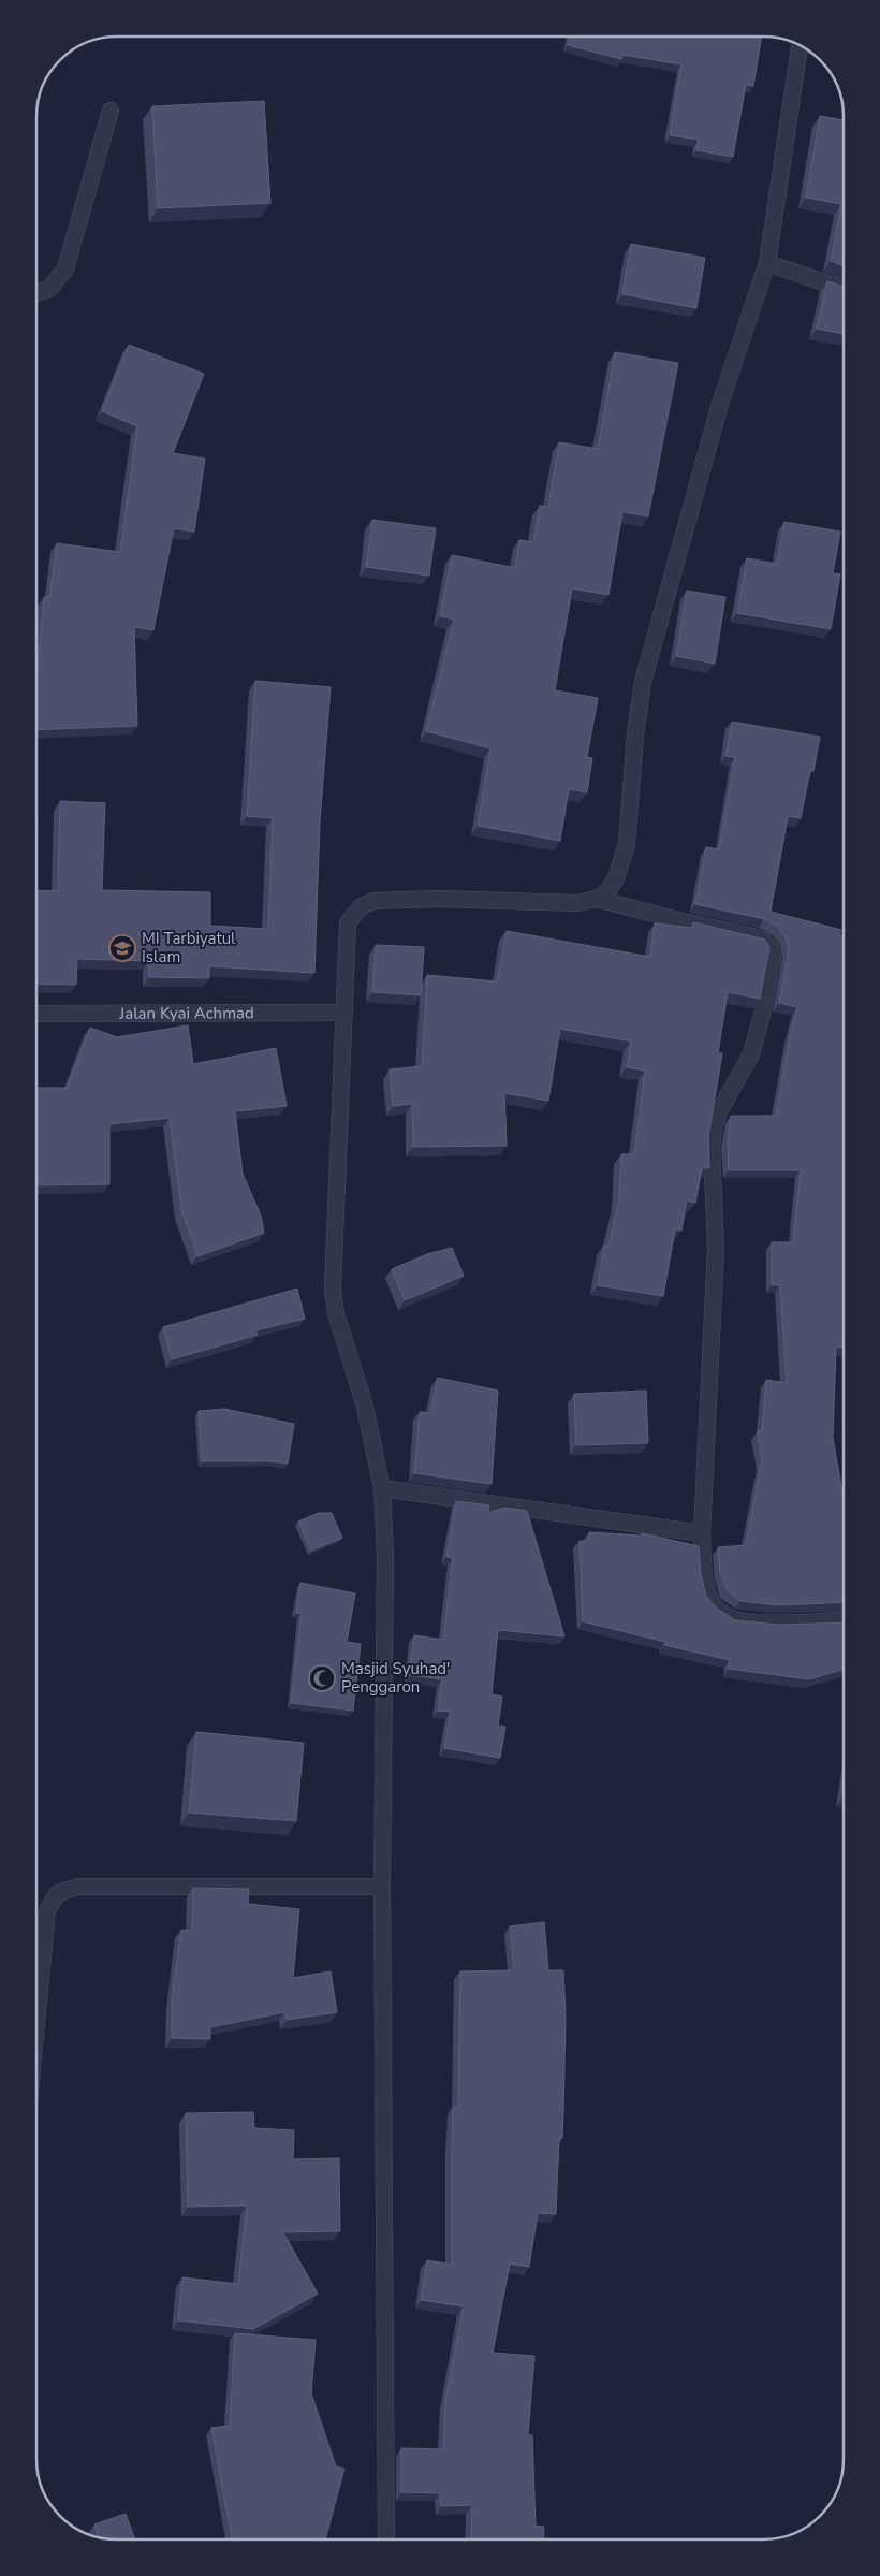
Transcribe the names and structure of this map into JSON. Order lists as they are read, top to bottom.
{
  "streets": {
    "street": ["Jalan Kyai Achmad"]
  },
  "places": {
    "school or university": ["MI Tarbiyatul Islam"],
    "mosque": ["Masjid Syuhad' Penggaron"]
  }
}
